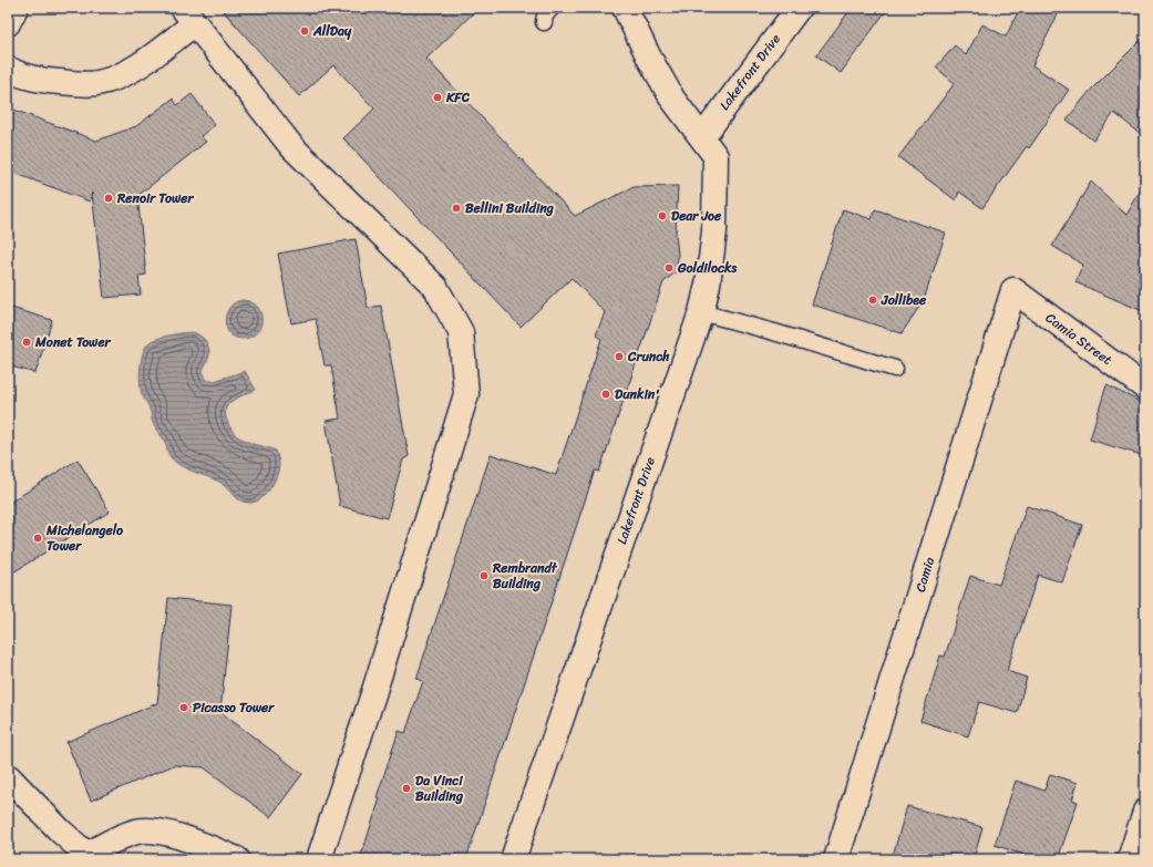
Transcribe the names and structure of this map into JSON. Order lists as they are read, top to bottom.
{
  "streets": {
    "street": ["Lakefront Drive", "Camia Street", "Camia"]
  },
  "crossings": [
    ["Camia Street", "Camia"]
  ],
  "places": [
    "AllDay",
    "KFC",
    "Renoir Tower",
    "Bellini Building",
    "Dear Joe",
    "Goldilocks",
    "Jollibee",
    "Monet Tower",
    "Crunch",
    "Dunkin'",
    "Michelangelo Tower",
    "Rembrandt Building",
    "Picasso Tower",
    "Da Vinci Building"
  ]
}
